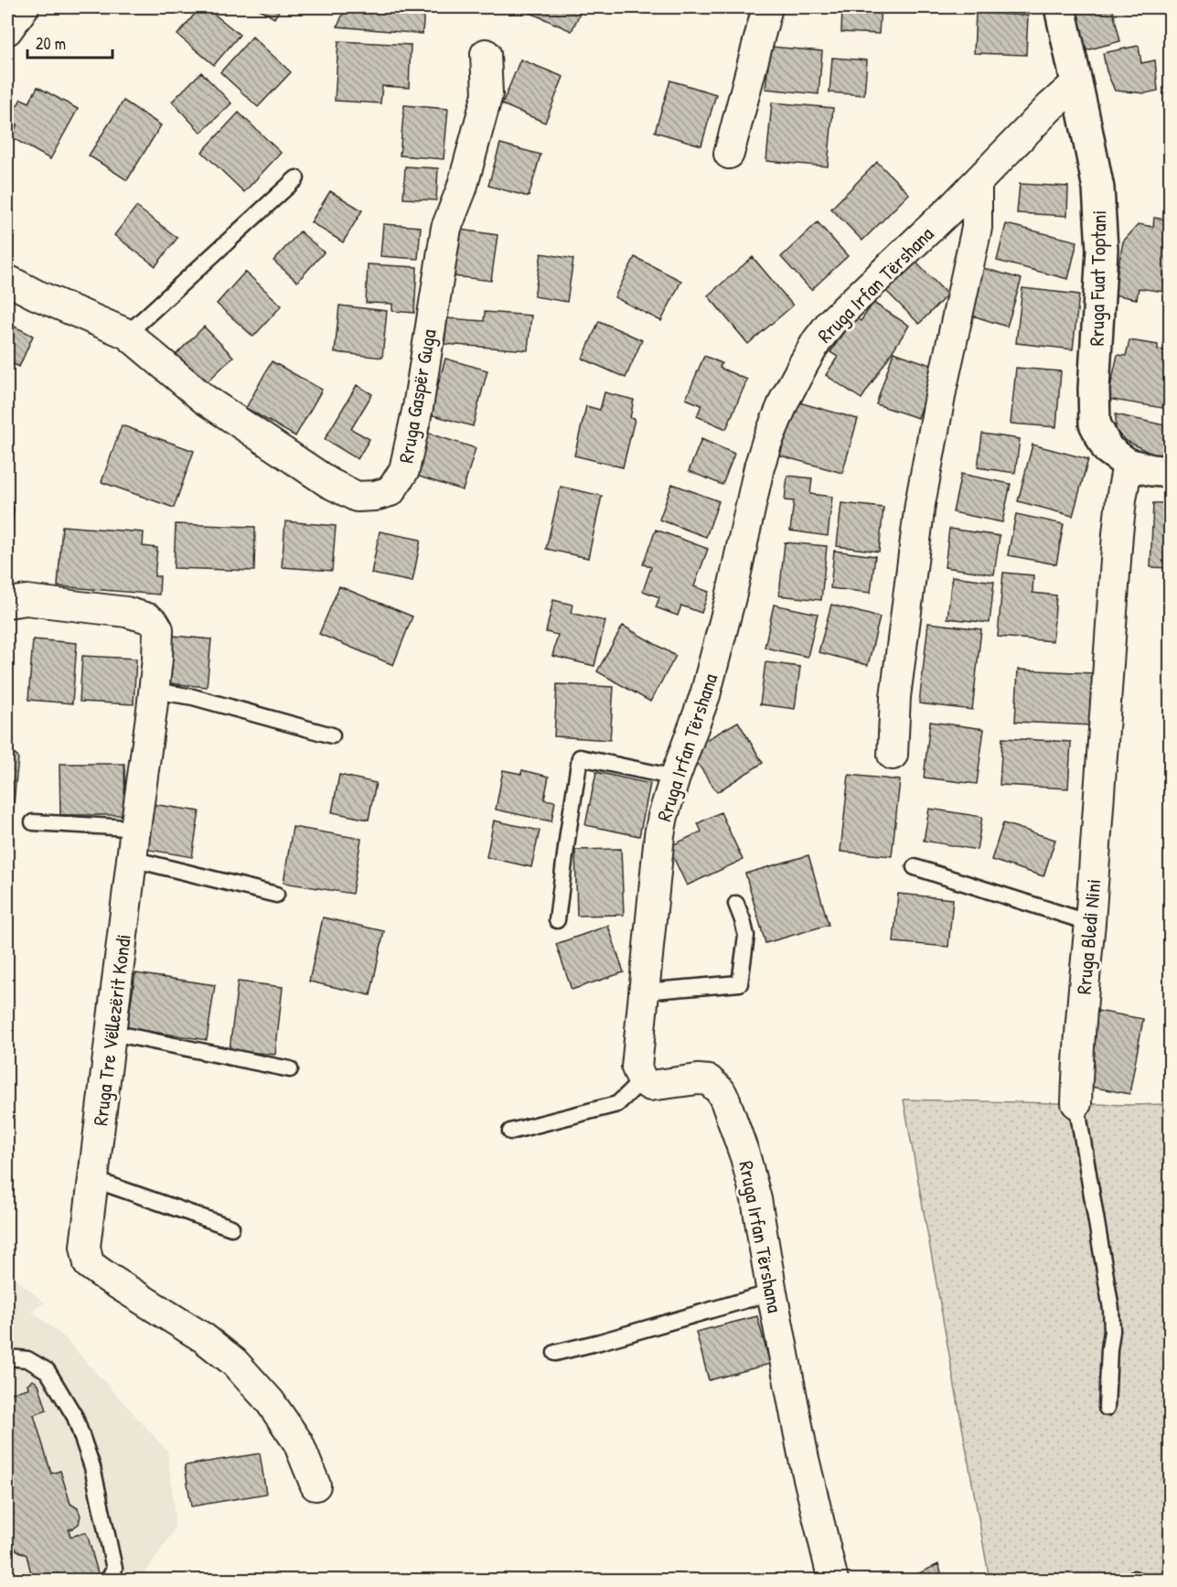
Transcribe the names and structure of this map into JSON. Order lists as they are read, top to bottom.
{
  "streets": {
    "street": [
      "Rruga Fuat Toptani",
      "Rruga Irfan Tërshana",
      "Rruga Gaspër Guga",
      "Rruga Bledi Nini",
      "Rruga Tre Vëllezërit Kondi"
    ]
  },
  "crossings": [
    ["Rruga Fuat Toptani", "Rruga Irfan Tërshana"],
    ["Rruga Fuat Toptani", "Rruga Bledi Nini"]
  ],
  "scale_bar": "20 m"
}
